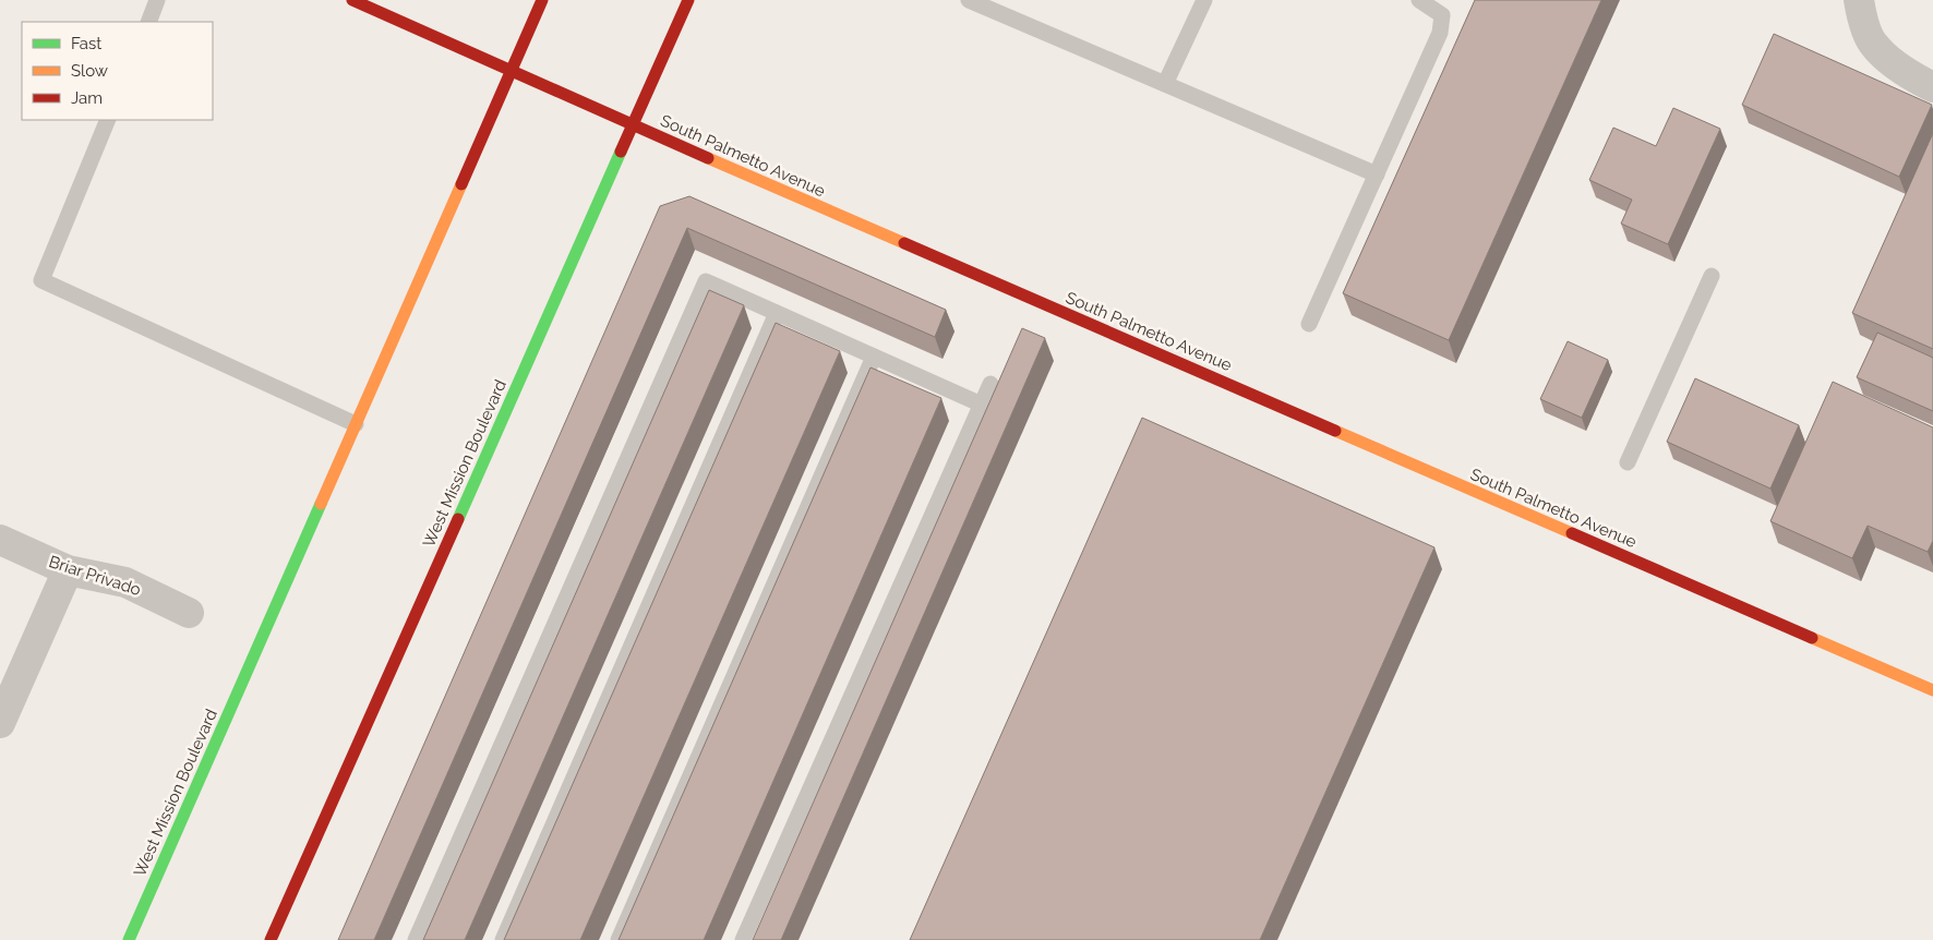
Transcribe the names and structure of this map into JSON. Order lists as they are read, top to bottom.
{
  "streets": {
    "main road": ["South Palmetto Avenue", "West Mission Boulevard"],
    "street": ["Briar Privado"]
  },
  "crossings": [
    ["South Palmetto Avenue", "West Mission Boulevard"]
  ],
  "legend": ["Fast", "Slow", "Jam"]
}
